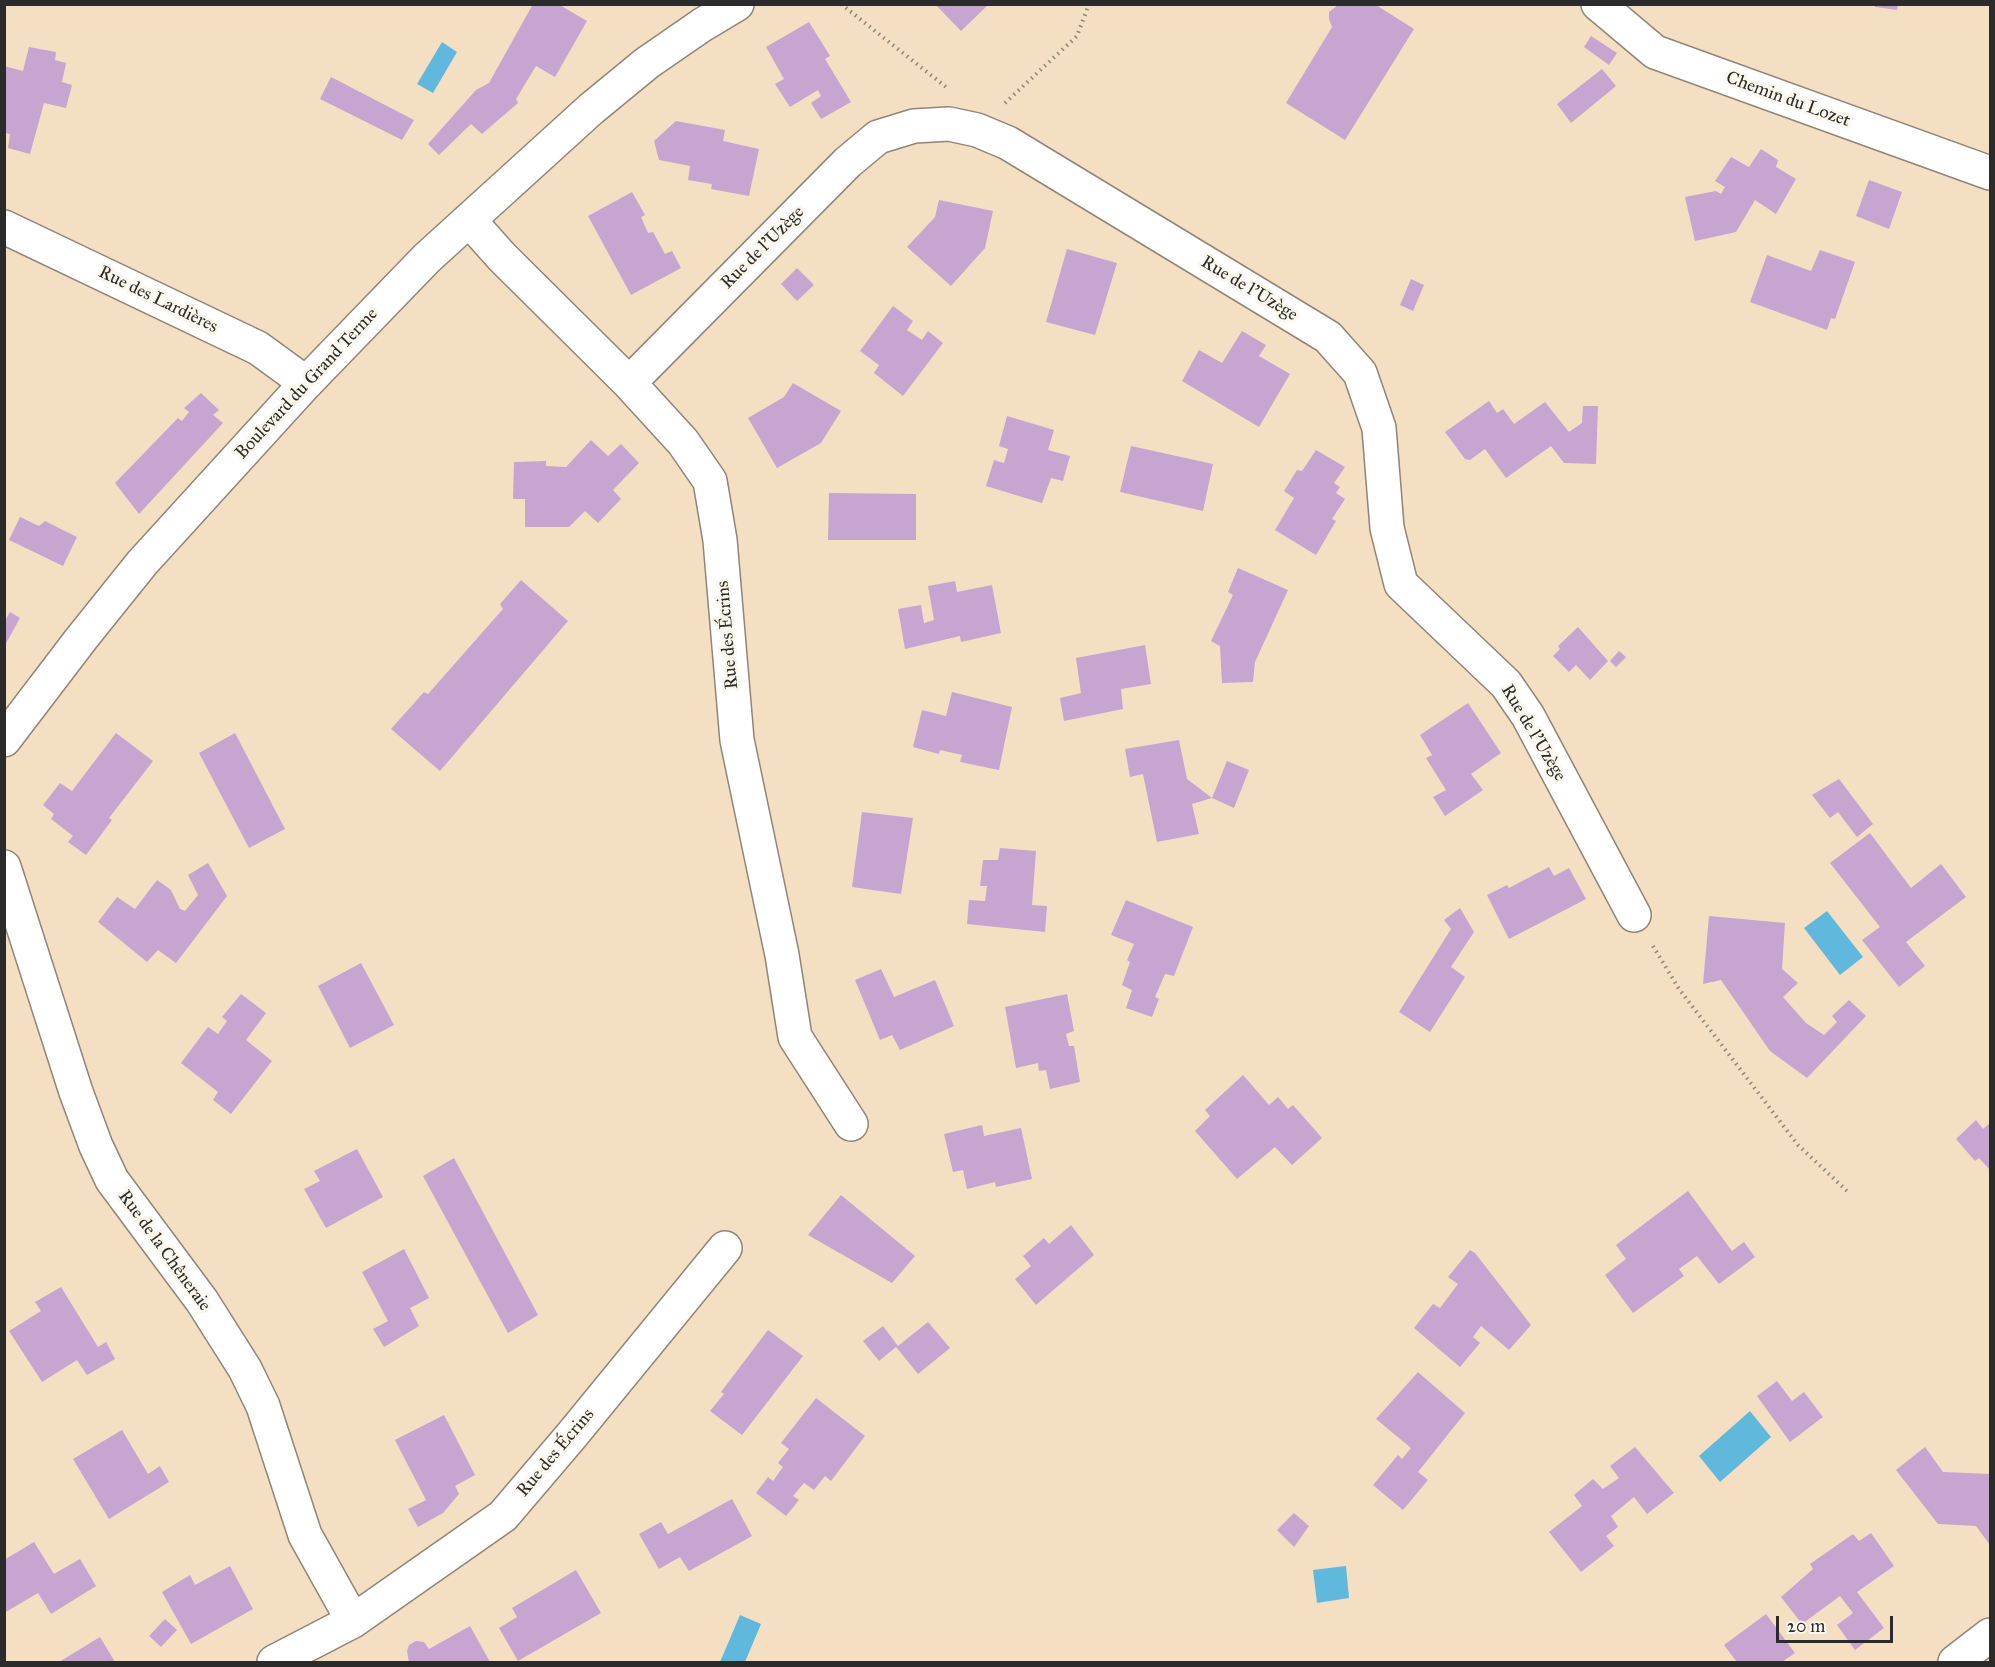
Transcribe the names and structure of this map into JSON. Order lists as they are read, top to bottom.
{
  "streets": {
    "street": [
      "Chemin du Lozet",
      "Rue de l'Uzège",
      "Rue des Lardières",
      "Boulevard du Grand Terme",
      "Rue des Écrins",
      "Rue de la Chêneraie"
    ]
  },
  "crossings": [
    ["Rue de l'Uzège", "Rue des Écrins"],
    ["Rue des Lardières", "Boulevard du Grand Terme"],
    ["Boulevard du Grand Terme", "Rue des Écrins"],
    ["Rue des Écrins", "Rue de la Chêneraie"]
  ],
  "scale_bar": "20 m"
}
